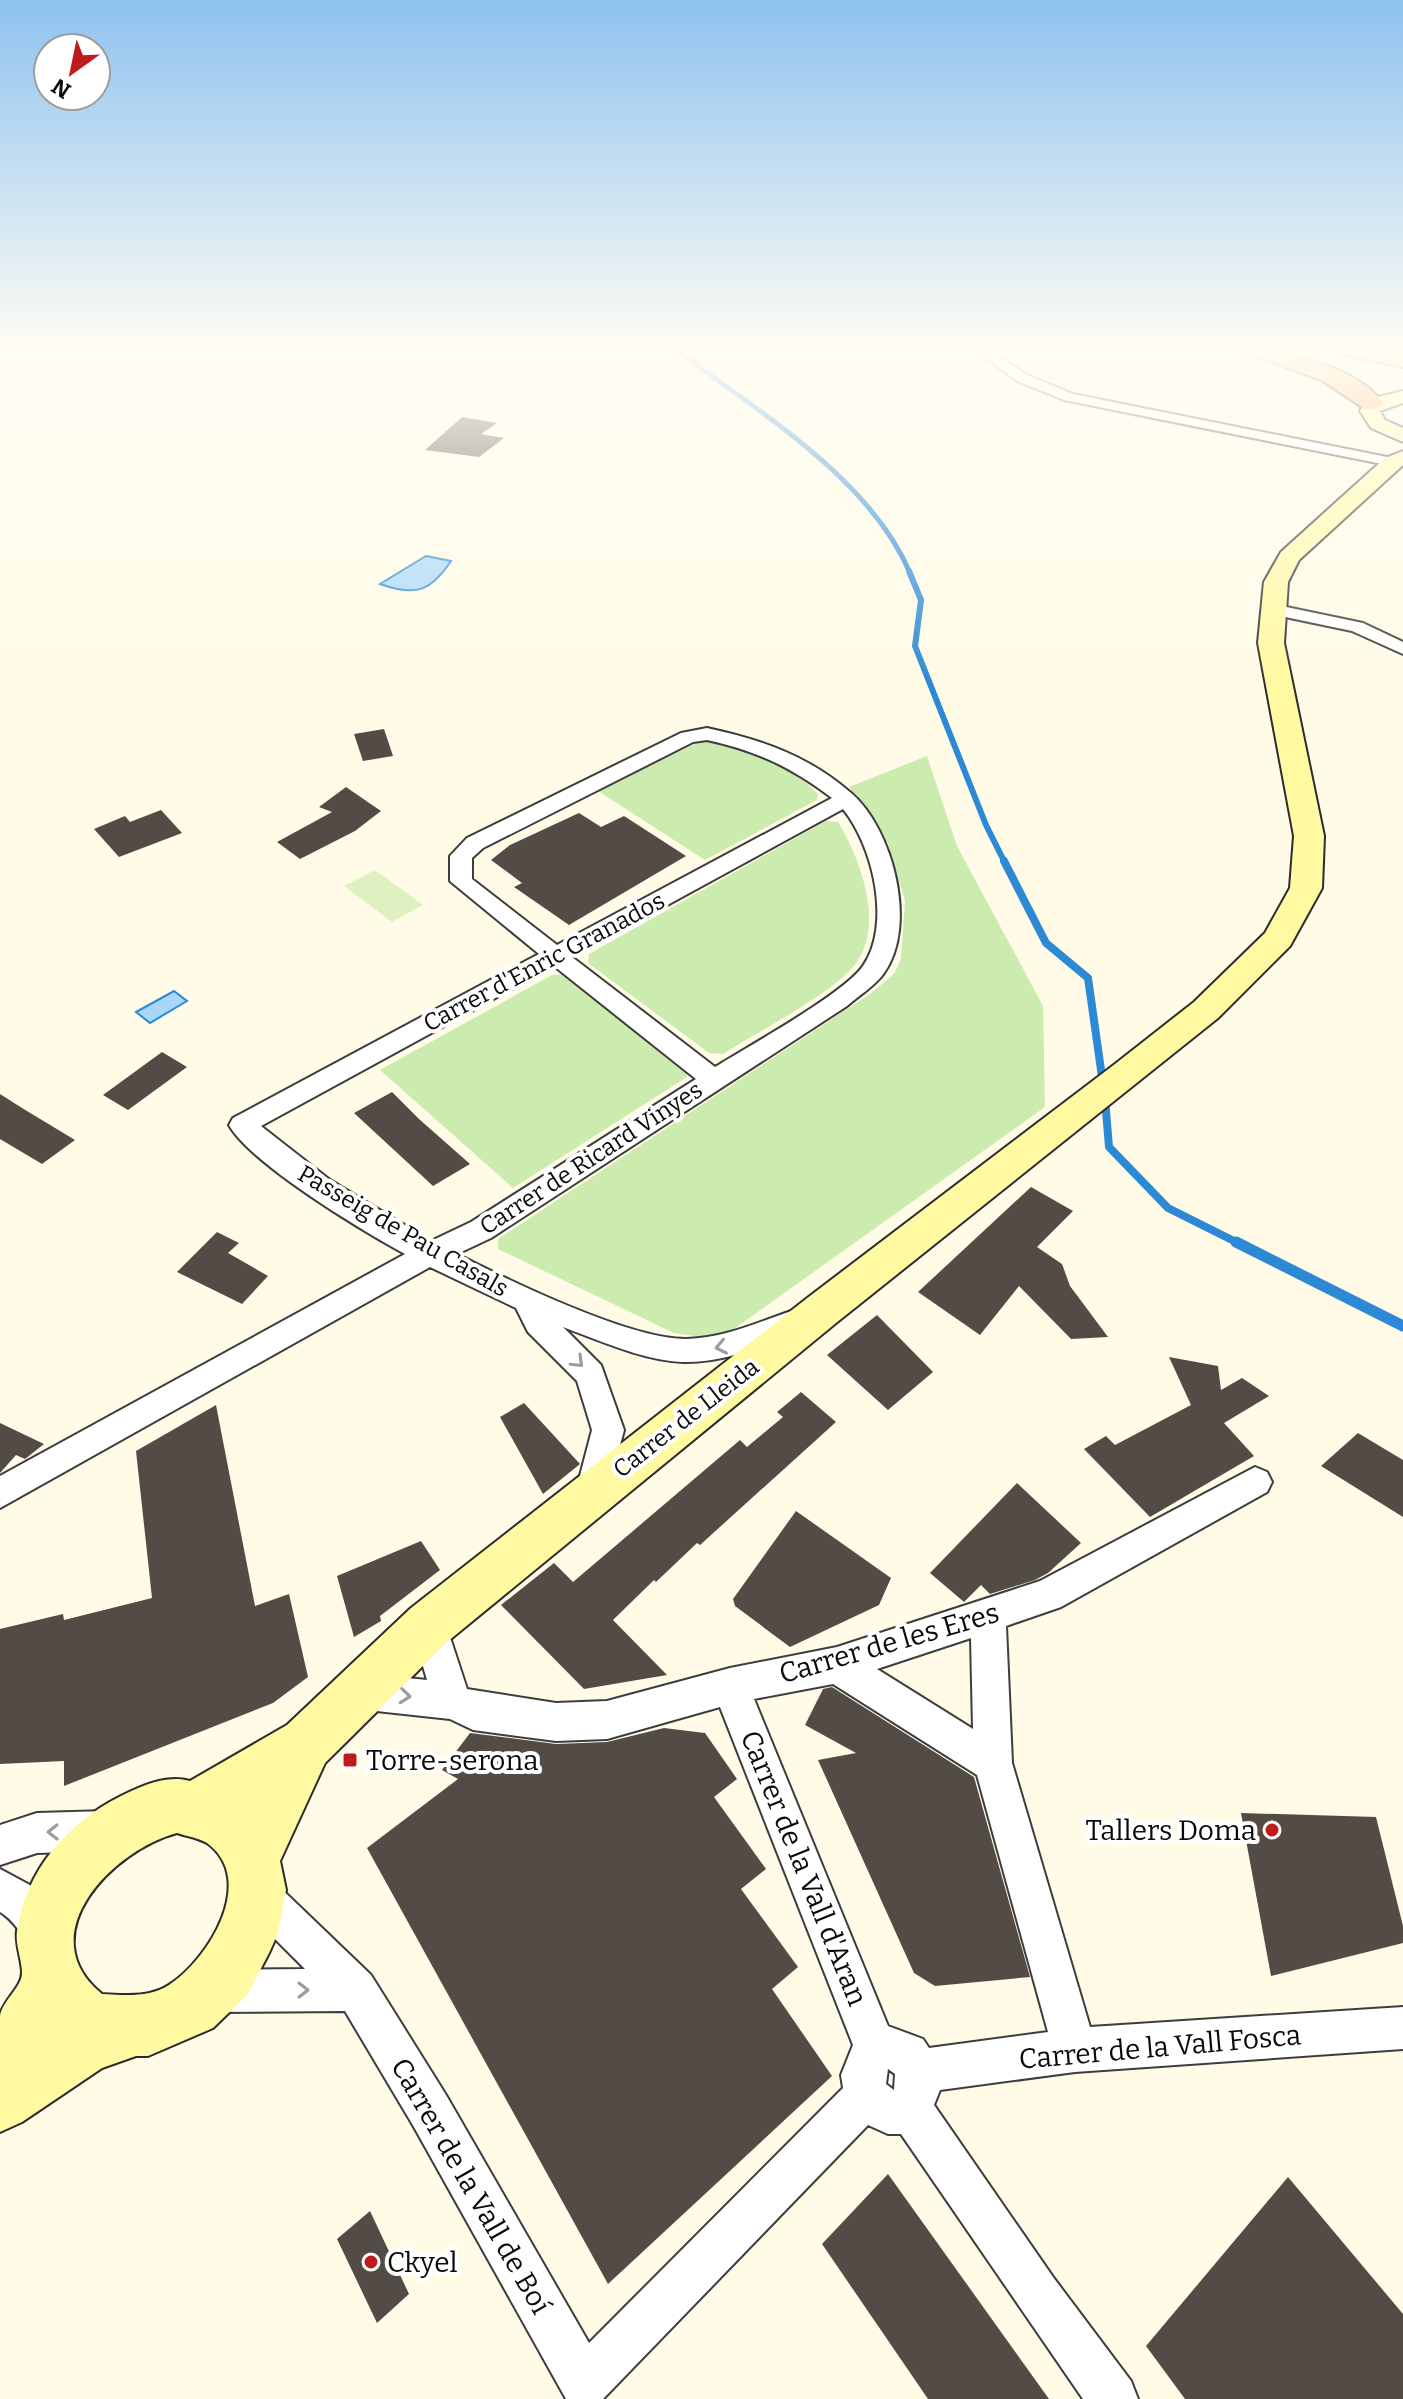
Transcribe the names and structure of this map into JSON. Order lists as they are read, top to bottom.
{
  "streets": {
    "main road": ["Carrer de Lleida"],
    "street": [
      "Carrer d'Enric Granados",
      "Carrer de Ricard Vinyes",
      "Passeig de Pau Casals",
      "Carrer de les Eres",
      "Carrer de la Vall d'Aran",
      "Carrer de la Vall Fosca",
      "Carrer de la Vall de Boí"
    ]
  },
  "crossings": [
    ["Carrer d'Enric Granados", "Carrer de Ricard Vinyes"],
    ["Carrer d'Enric Granados", "Passeig de Pau Casals"],
    ["Carrer de Ricard Vinyes", "Passeig de Pau Casals"],
    ["Passeig de Pau Casals", "Carrer de Lleida"],
    ["Carrer de Lleida", "Carrer de les Eres"],
    ["Carrer de Lleida", "Carrer de la Vall de Boí"],
    ["Carrer de les Eres", "Carrer de la Vall d'Aran"],
    ["Carrer de la Vall d'Aran", "Carrer de la Vall Fosca"],
    ["Carrer de la Vall d'Aran", "Carrer de la Vall de Boí"],
    ["Carrer de la Vall Fosca", "Carrer de la Vall de Boí"]
  ],
  "places": {
    "transit": ["Torre-serona"],
    "other": ["Tallers Doma", "Ckyel"]
  },
  "north": "bottom left"
}
